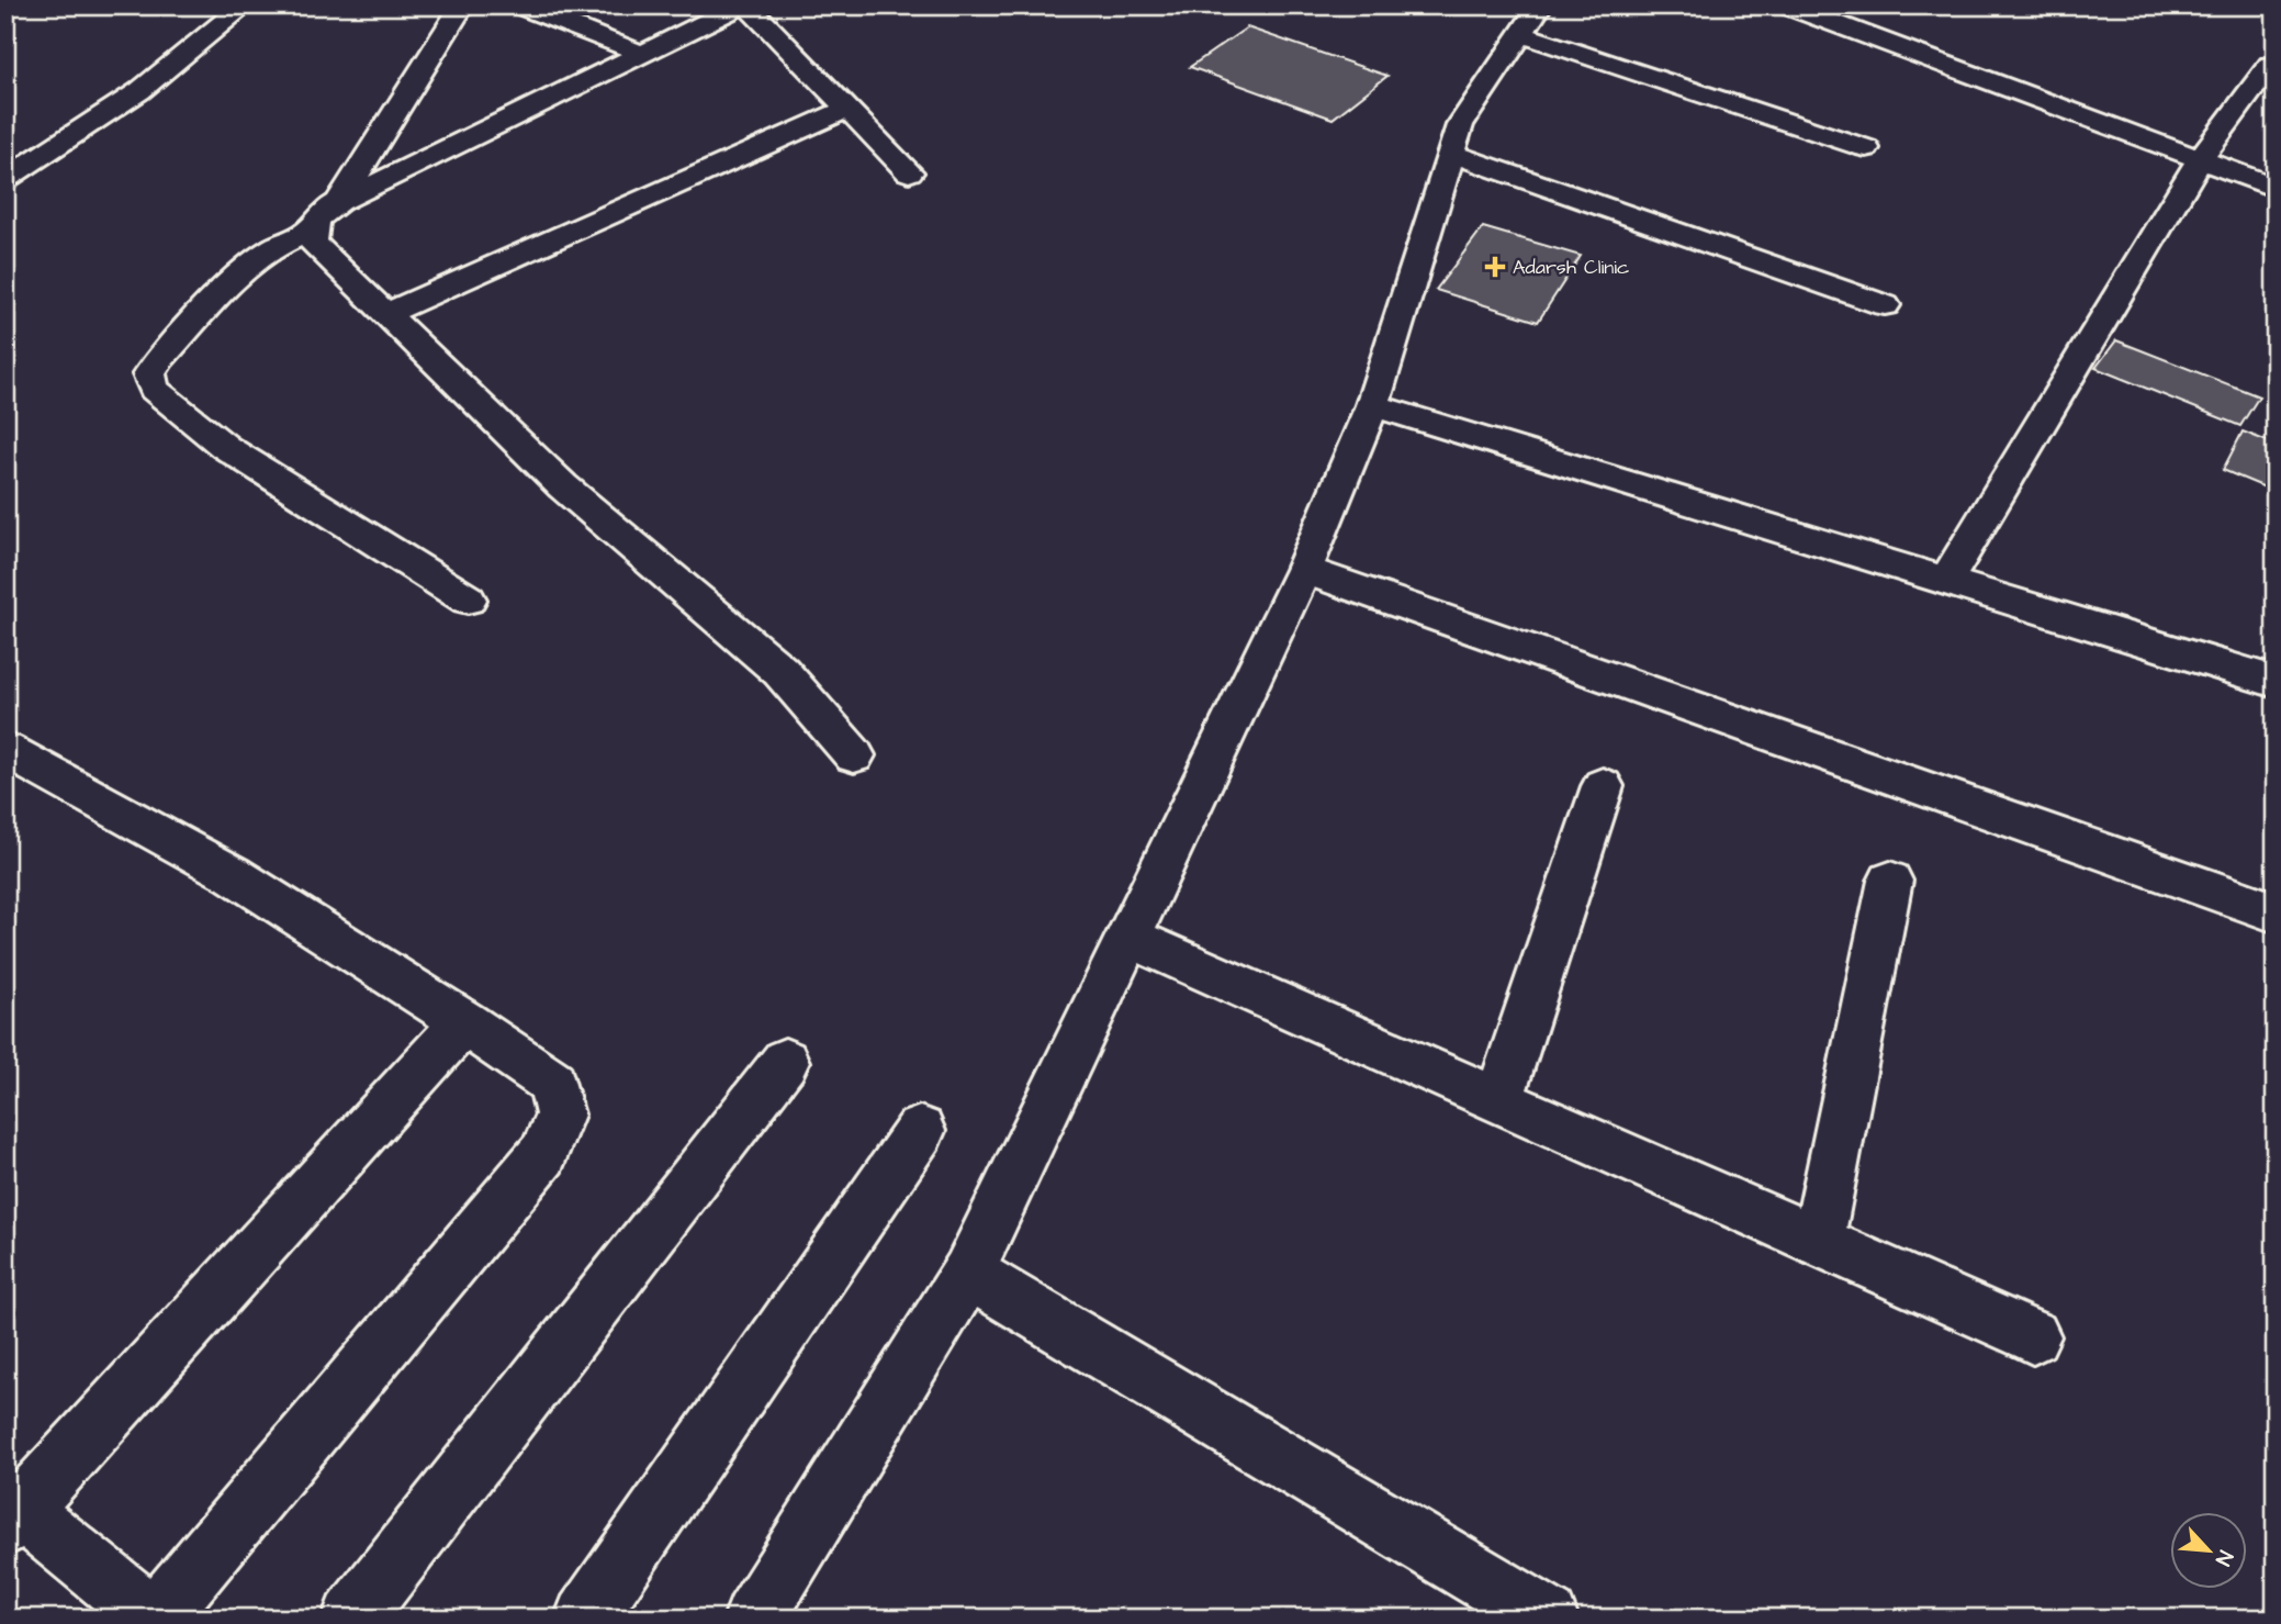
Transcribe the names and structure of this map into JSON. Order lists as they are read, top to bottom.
{
  "places": {
    "health": ["Adarsh Clinic"]
  },
  "north": "bottom right"
}
